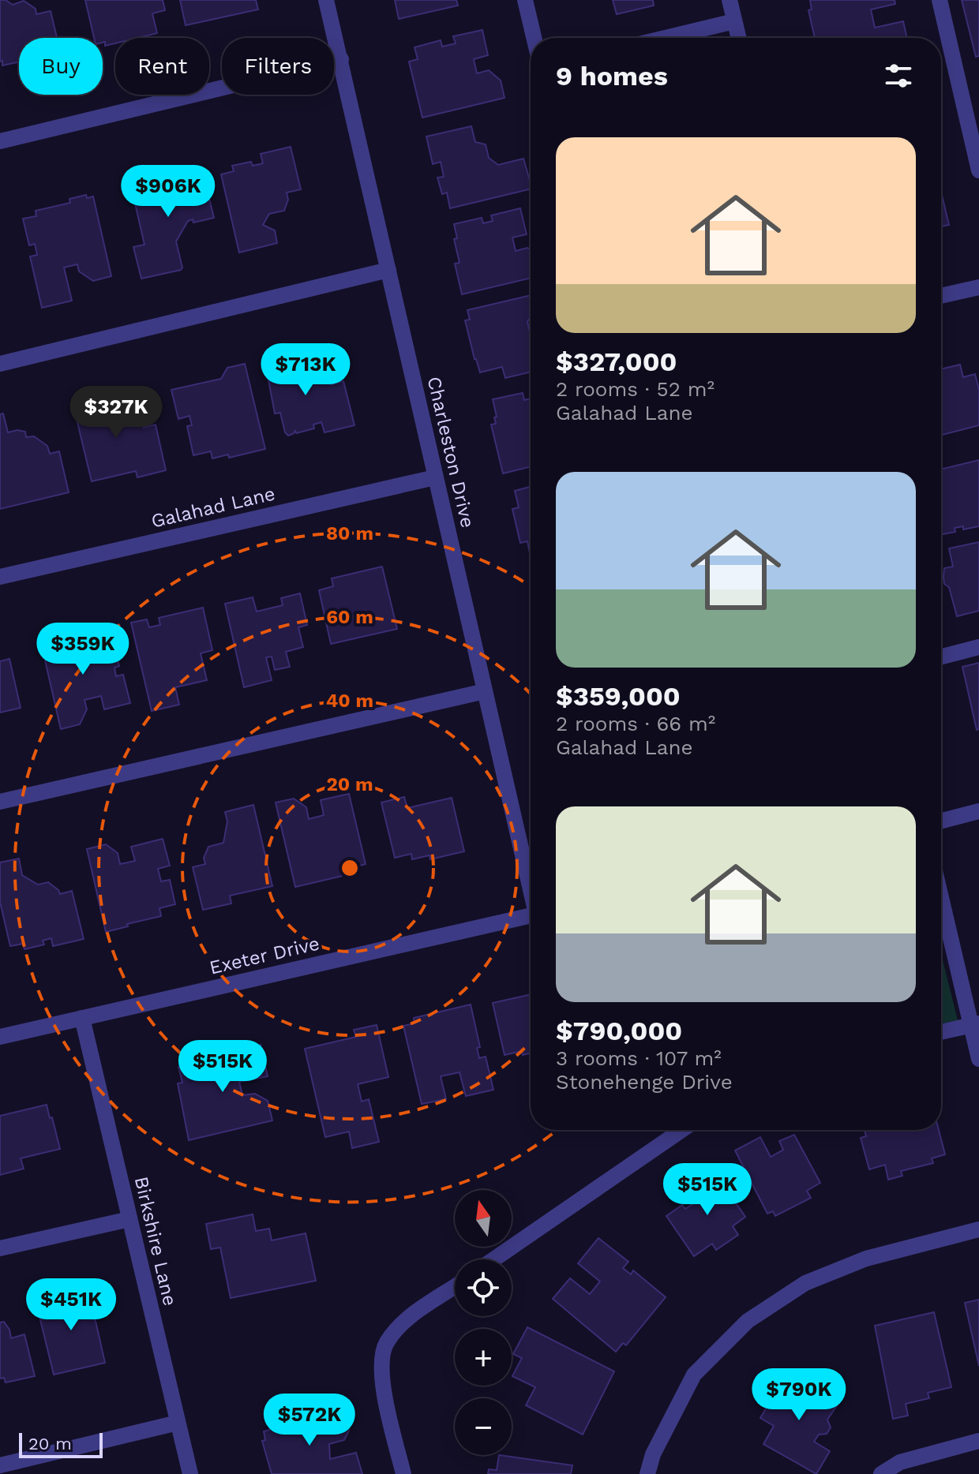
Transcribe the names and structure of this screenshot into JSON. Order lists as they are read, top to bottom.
{
  "streets": {
    "street": [
      "Charleston Drive",
      "Galahad Lane",
      "Exeter Drive",
      "Birkshire Lane"
    ]
  },
  "crossings": [
    ["Charleston Drive", "Galahad Lane"],
    ["Exeter Drive", "Birkshire Lane"]
  ],
  "scale_bar": "20 m",
  "north": "top",
  "page": {
    "chip": ["Buy", "Rent", "Filters"],
    "heading": "9 homes",
    "list": [
      {
        "name": "$327,000",
        "note": "2 rooms · 52 m² · Galahad Lane"
      },
      {
        "name": "$359,000",
        "note": "2 rooms · 66 m² · Galahad Lane"
      },
      {
        "name": "$790,000",
        "note": "3 rooms · 107 m² · Stonehenge Drive"
      }
    ],
    "price": [
      "$906K",
      "$713K",
      "$327K",
      "$359K",
      "$515K",
      "$515K",
      "$451K",
      "$790K",
      "$572K"
    ],
    "map_buttons": ["+", "−"],
    "scale": "20 m"
  },
  "rings": [
    "80 m",
    "60 m",
    "40 m",
    "20 m"
  ]
}
